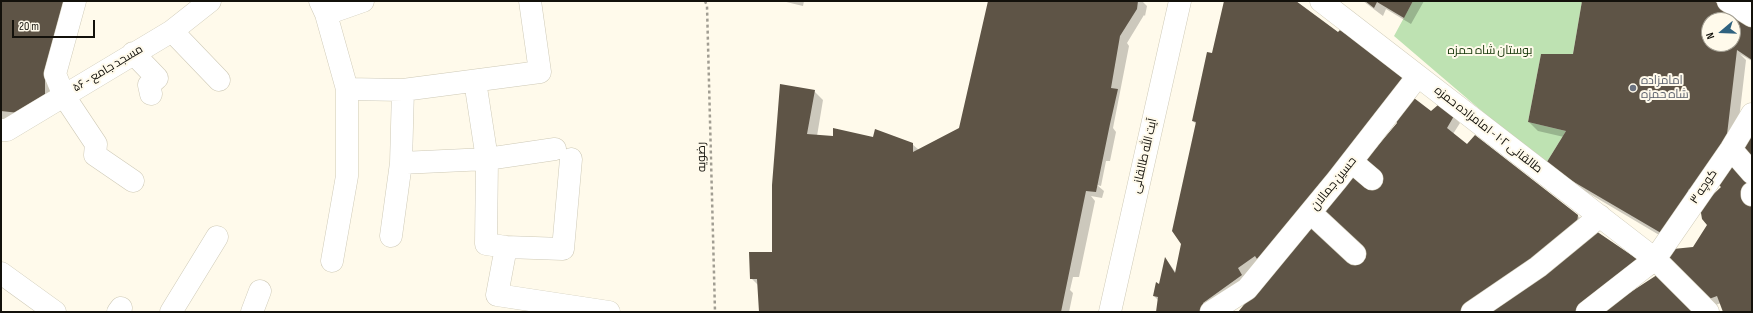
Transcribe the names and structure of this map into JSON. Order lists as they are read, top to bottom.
{
  "streets": {
    "street": [
      "۵۶ - مسجد جامع",
      "طالقانی ۱۰۲ - امامزاده حمزه",
      "آیت الله طالقانی",
      "حسین جمالان",
      "کوچه ۳"
    ],
    "path": ["رضویه"]
  },
  "crossings": [
    ["طالقانی ۱۰۲ - امامزاده حمزه", "حسین جمالان"],
    ["طالقانی ۱۰۲ - امامزاده حمزه", "کوچه ۳"]
  ],
  "parks": ["بوستان شاه حمزه"],
  "places": ["امامزاده شاه حمزه"],
  "scale_bar": "20 m",
  "north": "left"
}
